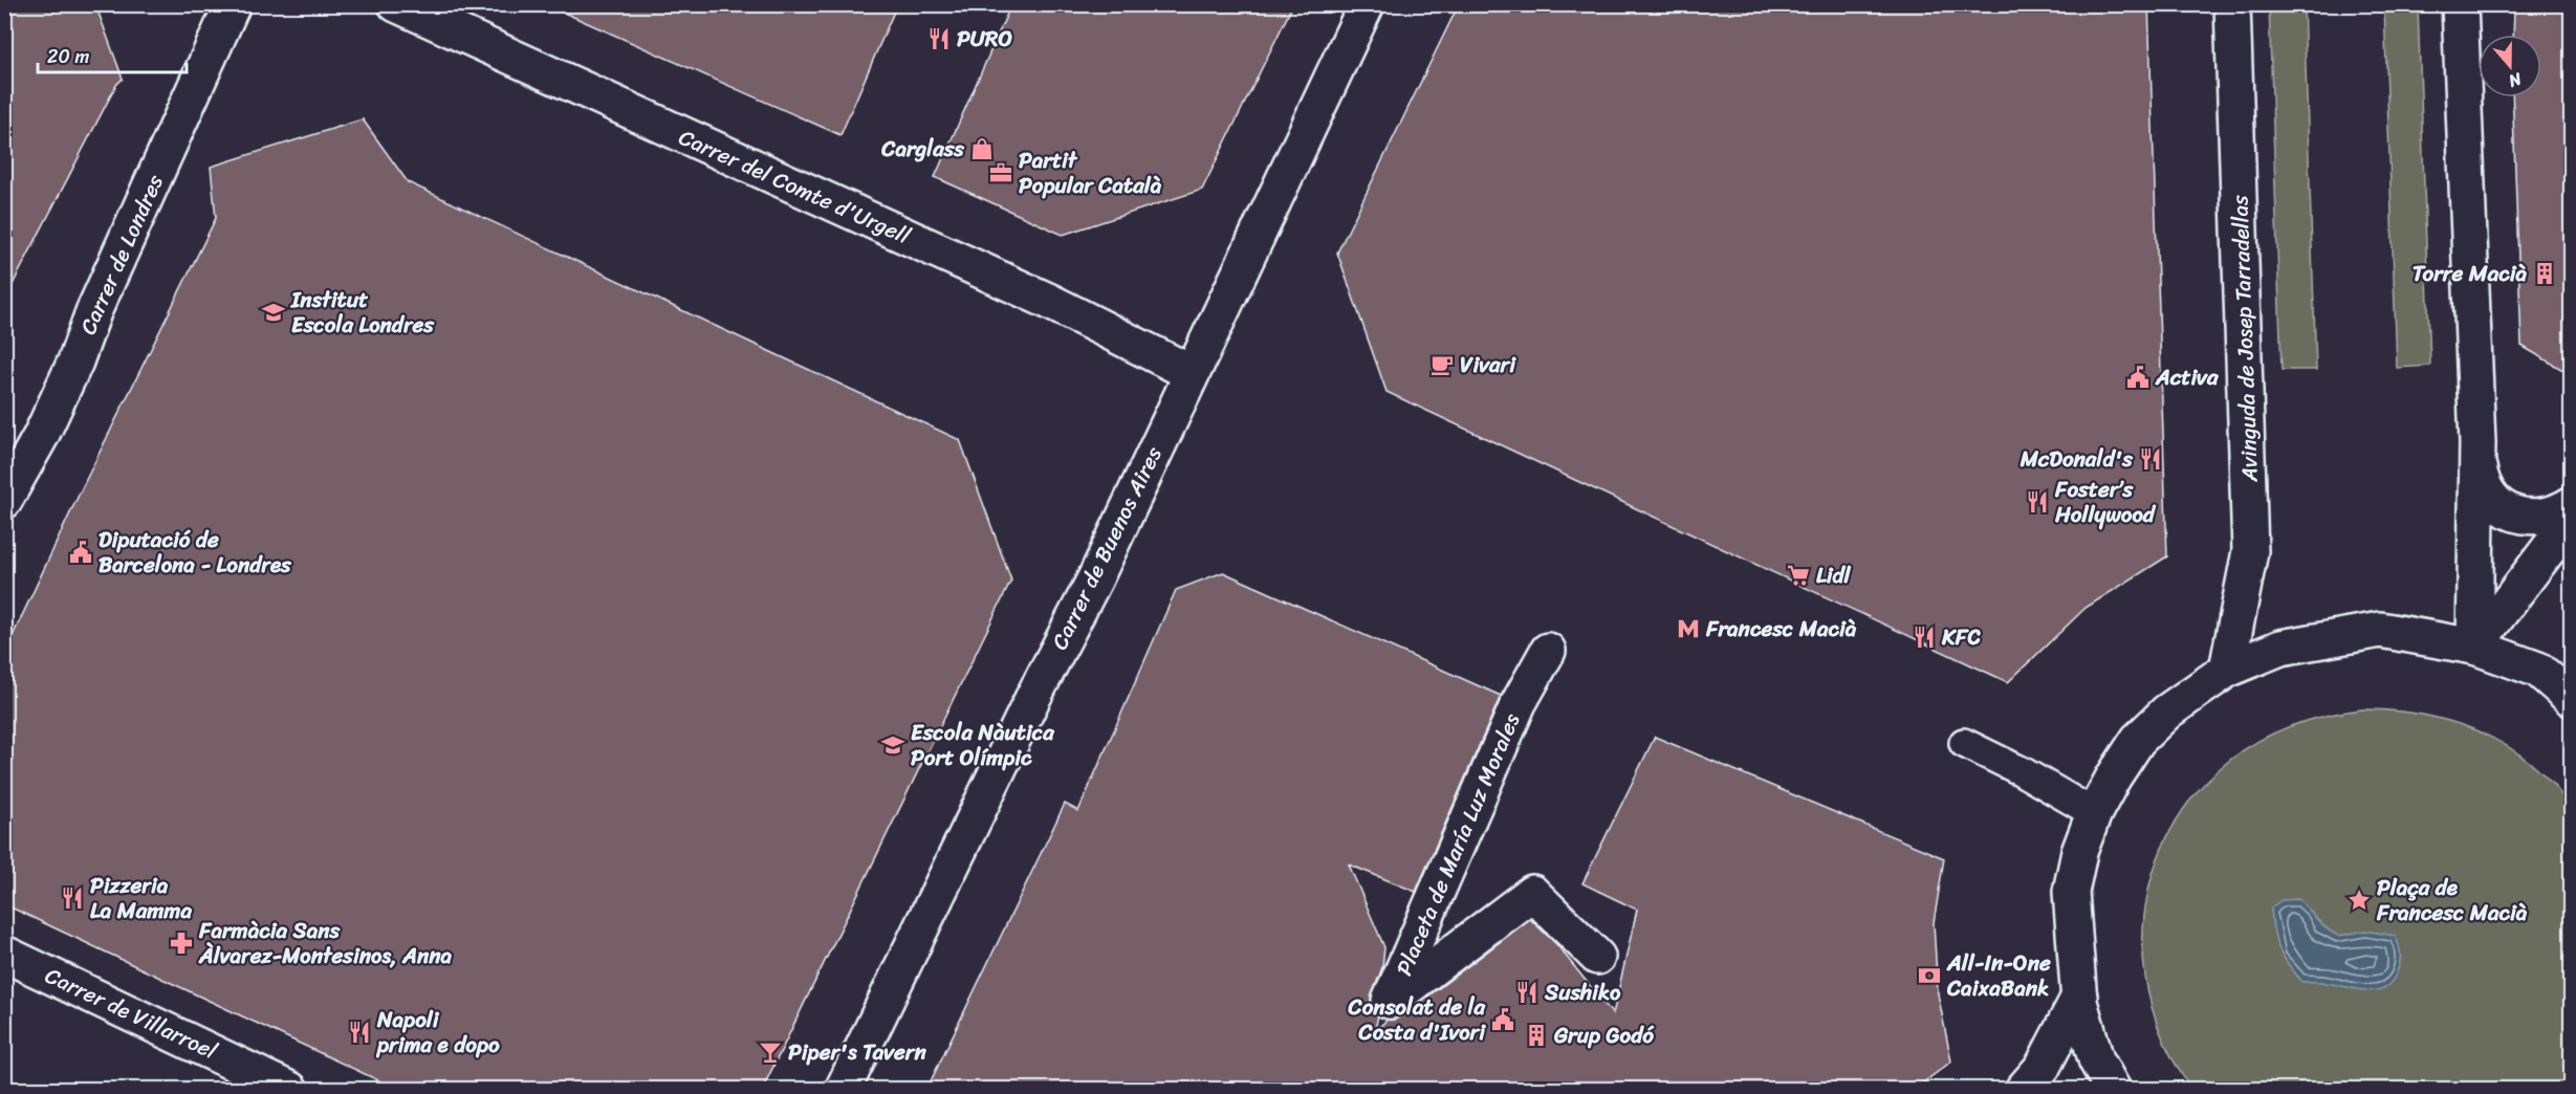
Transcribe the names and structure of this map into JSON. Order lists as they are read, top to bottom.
{
  "streets": {
    "main road": [
      "Carrer del Comte d'Urgell",
      "Carrer de Londres",
      "Avinguda de Josep Tarradellas",
      "Carrer de Buenos Aires",
      "Placeta de María Luz Morales",
      "Carrer de Villarroel"
    ]
  },
  "crossings": [
    ["Carrer del Comte d'Urgell", "Carrer de Buenos Aires"]
  ],
  "places": {
    "restaurant": [
      "PURO",
      "McDonald's",
      "Foster’s Hollywood",
      "KFC",
      "Pizzeria La Mamma",
      "Sushiko",
      "Napoli prima e dopo"
    ],
    "shop": ["Carglass"],
    "office": ["Partit Popular Català"],
    "building": ["Torre Macià", "Grup Godó"],
    "school or university": ["Institut Escola Londres", "Escola Nàutica Port Olímpic"],
    "cafe": ["Vivari"],
    "public building": ["Activa", "Diputació de Barcelona - Londres", "Consolat de la Costa d'Ivori"],
    "supermarket": ["Lidl"],
    "metro station": ["Francesc Macià"],
    "place": ["Plaça de Francesc Macià"],
    "pharmacy": ["Farmàcia Sans Àlvarez-Montesinos, Anna"],
    "bank": ["All-In-One CaixaBank"],
    "bar": ["Piper's Tavern"]
  },
  "scale_bar": "20 m",
  "north": "bottom"
}
